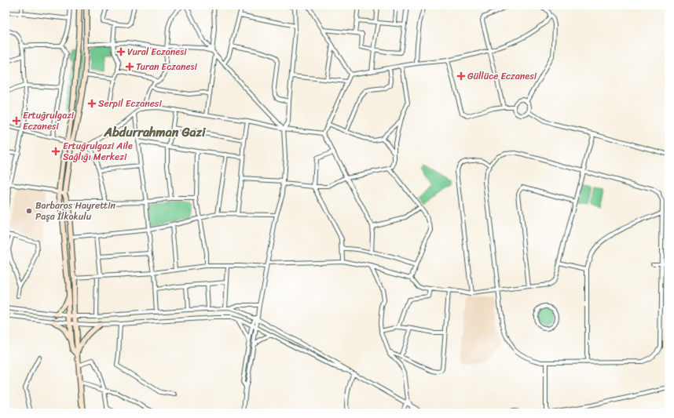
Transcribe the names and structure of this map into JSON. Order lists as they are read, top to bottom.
{
  "districts": ["Abdurrahman Gazi"],
  "places": {
    "health": [
      "Vural Eczanesi",
      "Turan Eczanesi",
      "Güllüce Eczanesi",
      "Serpil Eczanesi",
      "Ertuğrulgazi Eczanesi",
      "Ertuğrulgazi Aile Sağlığı Merkezi"
    ],
    "other": ["Barbaros Hayrettin Paşa İlkokulu"]
  }
}
